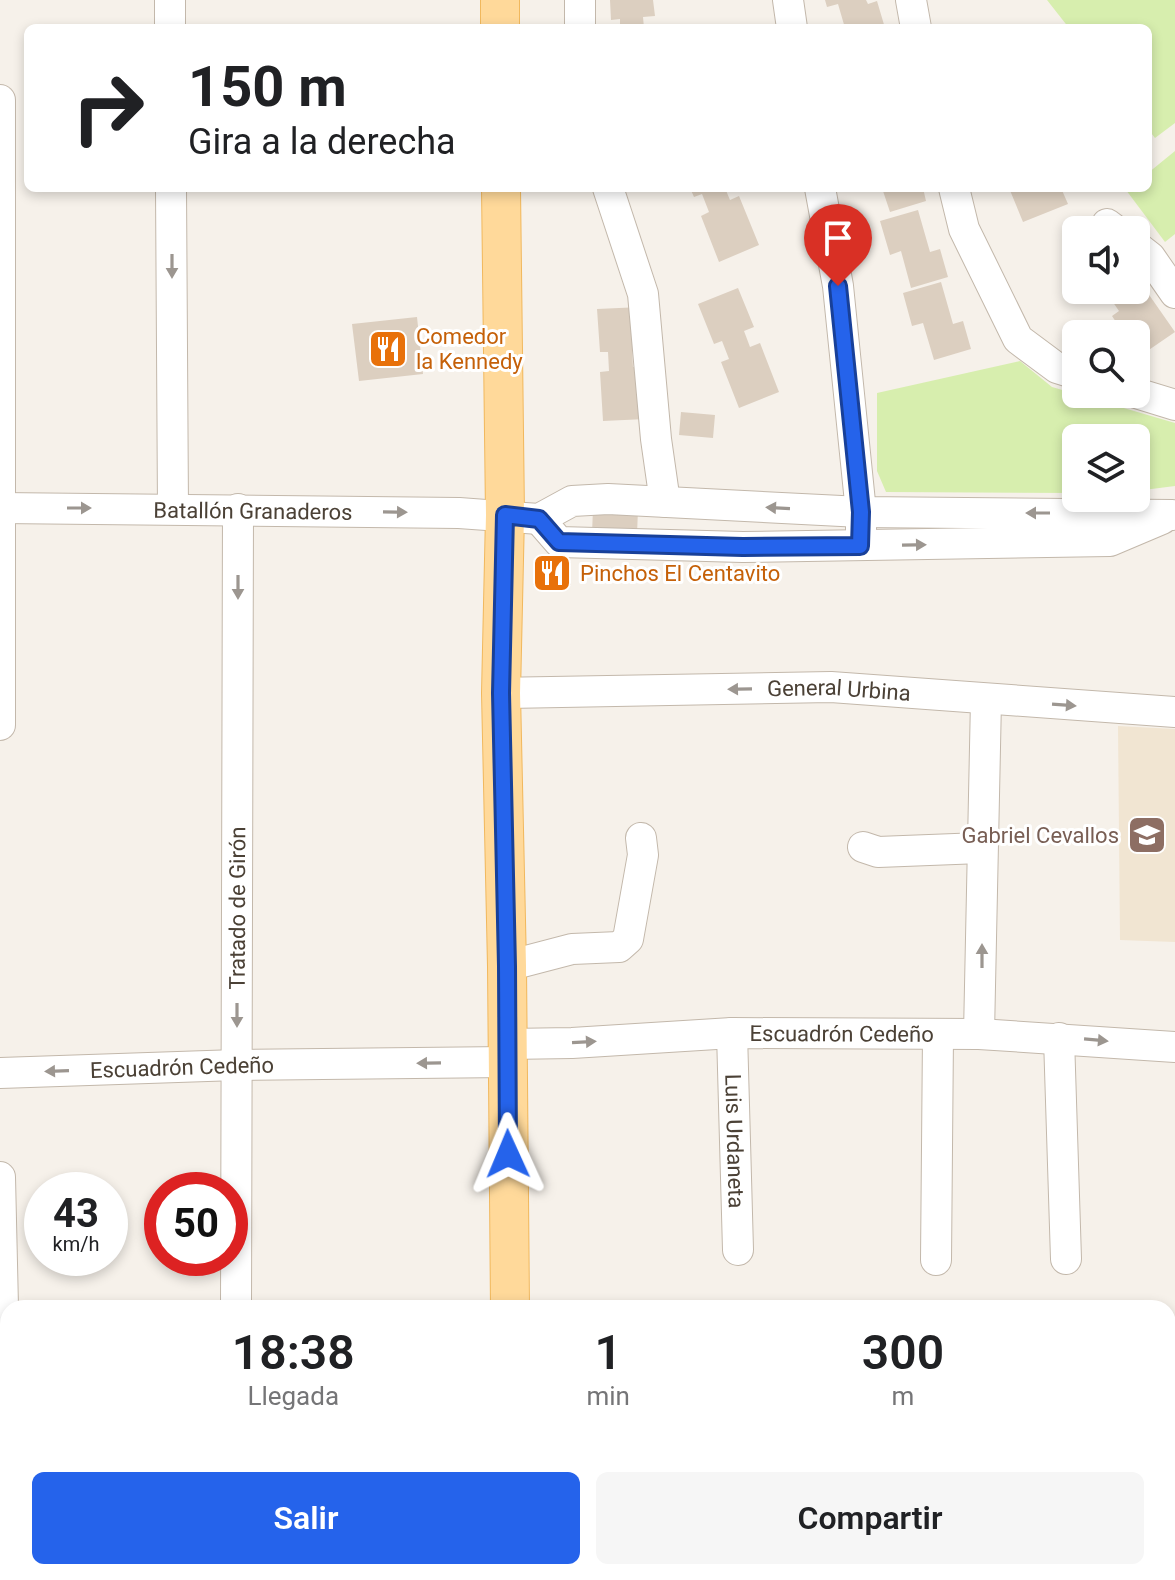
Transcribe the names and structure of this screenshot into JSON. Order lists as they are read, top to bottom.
{
  "streets": {
    "street": [
      "Batallón Granaderos",
      "General Urbina",
      "Tratado de Girón",
      "Escuadrón Cedeño",
      "Luis Urdaneta"
    ]
  },
  "crossings": [
    ["Batallón Granaderos", "Tratado de Girón"],
    ["Tratado de Girón", "Escuadrón Cedeño"],
    ["Escuadrón Cedeño", "Luis Urdaneta"]
  ],
  "one_way": ["Batallón Granaderos"],
  "places": {
    "restaurant": ["Comedor la Kennedy", "Pinchos El Centavito"],
    "school or university": ["Gabriel Cevallos"]
  },
  "page": {
    "turn": ["150 m", "Gira a la derecha"],
    "speed": "43 km/h",
    "limit": "50",
    "eta": [
      "18:38",
      "Llegada",
      "1",
      "min",
      "300",
      "m"
    ],
    "buttons": ["Salir", "Compartir"]
  }
}
